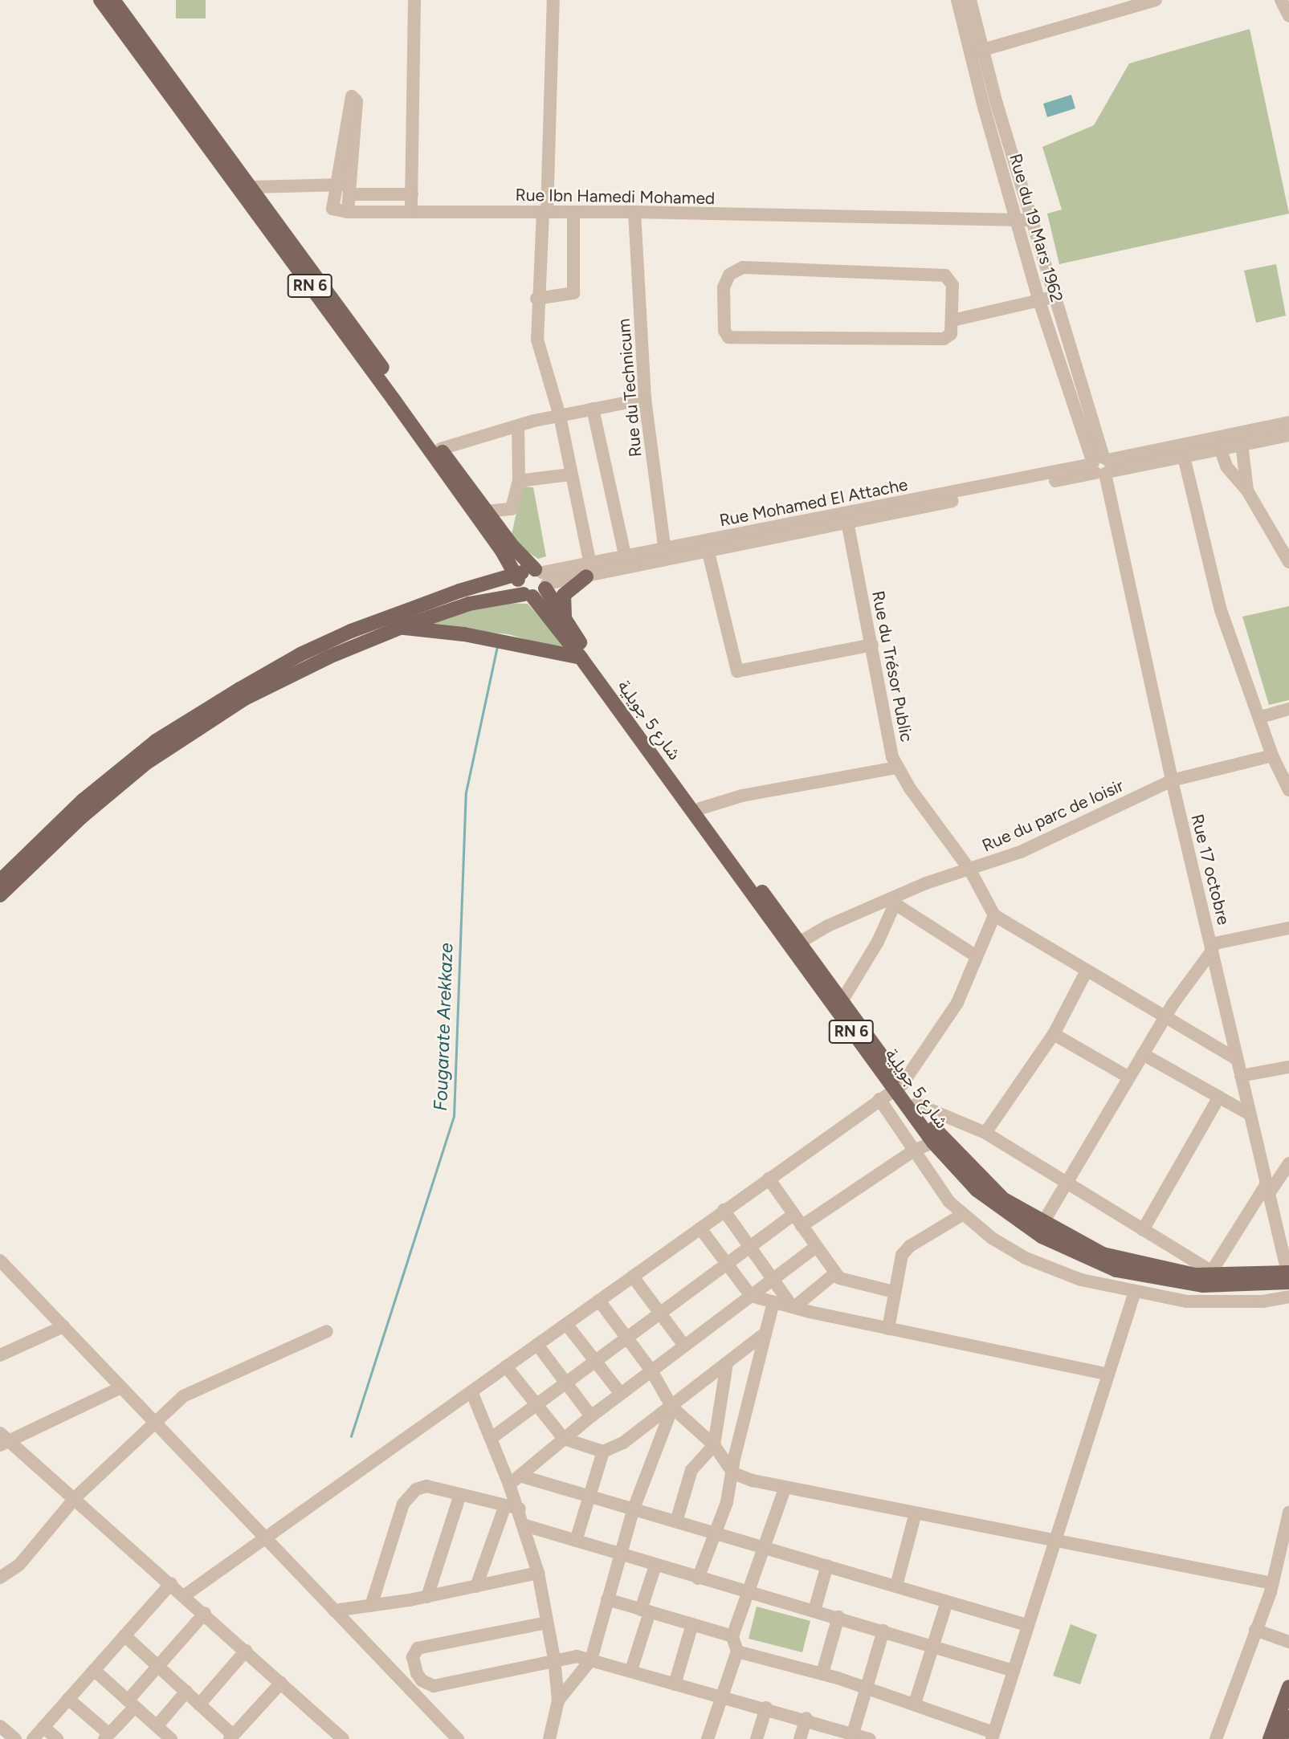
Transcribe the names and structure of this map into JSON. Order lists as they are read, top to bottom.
{
  "streets": {
    "main road": ["RN 6", "شارع 5 جويلية"],
    "street": [
      "Rue Ibn Hamedi Mohamed",
      "Rue du 19 Mars 1962",
      "Rue du Technicum",
      "Rue Mohamed El Attache",
      "Rue du Trésor Public",
      "Rue du parc de loisir",
      "Rue 17 octobre"
    ]
  },
  "crossings": [
    ["Rue Ibn Hamedi Mohamed", "Rue du 19 Mars 1962"],
    ["Rue Ibn Hamedi Mohamed", "Rue du Technicum"],
    ["Rue du 19 Mars 1962", "Rue Mohamed El Attache"],
    ["Rue du 19 Mars 1962", "Rue 17 octobre"],
    ["RN 6", "Rue Mohamed El Attache"],
    ["RN 6", "شارع 5 جويلية"],
    ["Rue du Technicum", "Rue Mohamed El Attache"],
    ["Rue Mohamed El Attache", "Rue du Trésor Public"],
    ["Rue Mohamed El Attache", "شارع 5 جويلية"],
    ["Rue Mohamed El Attache", "Rue 17 octobre"],
    ["Rue du Trésor Public", "Rue du parc de loisir"],
    ["شارع 5 جويلية", "Rue du parc de loisir"],
    ["شارع 5 جويلية", "Rue 17 octobre"],
    ["Rue du parc de loisir", "Rue 17 octobre"]
  ],
  "water": ["Fougarate Arekkaze"]
}
